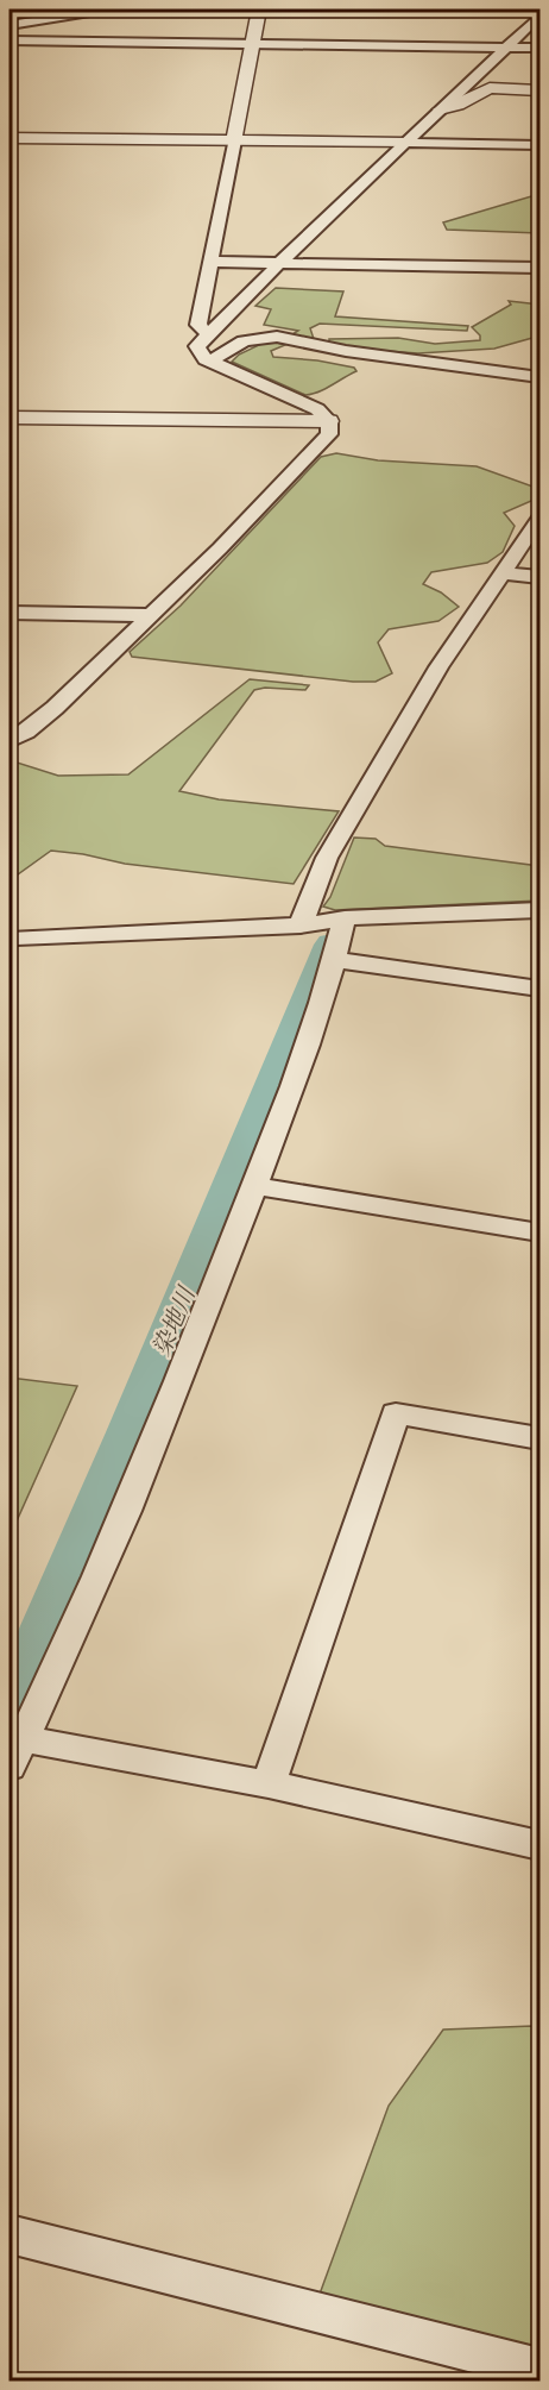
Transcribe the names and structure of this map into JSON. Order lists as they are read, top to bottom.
{
  "water": ["染地川"]
}
